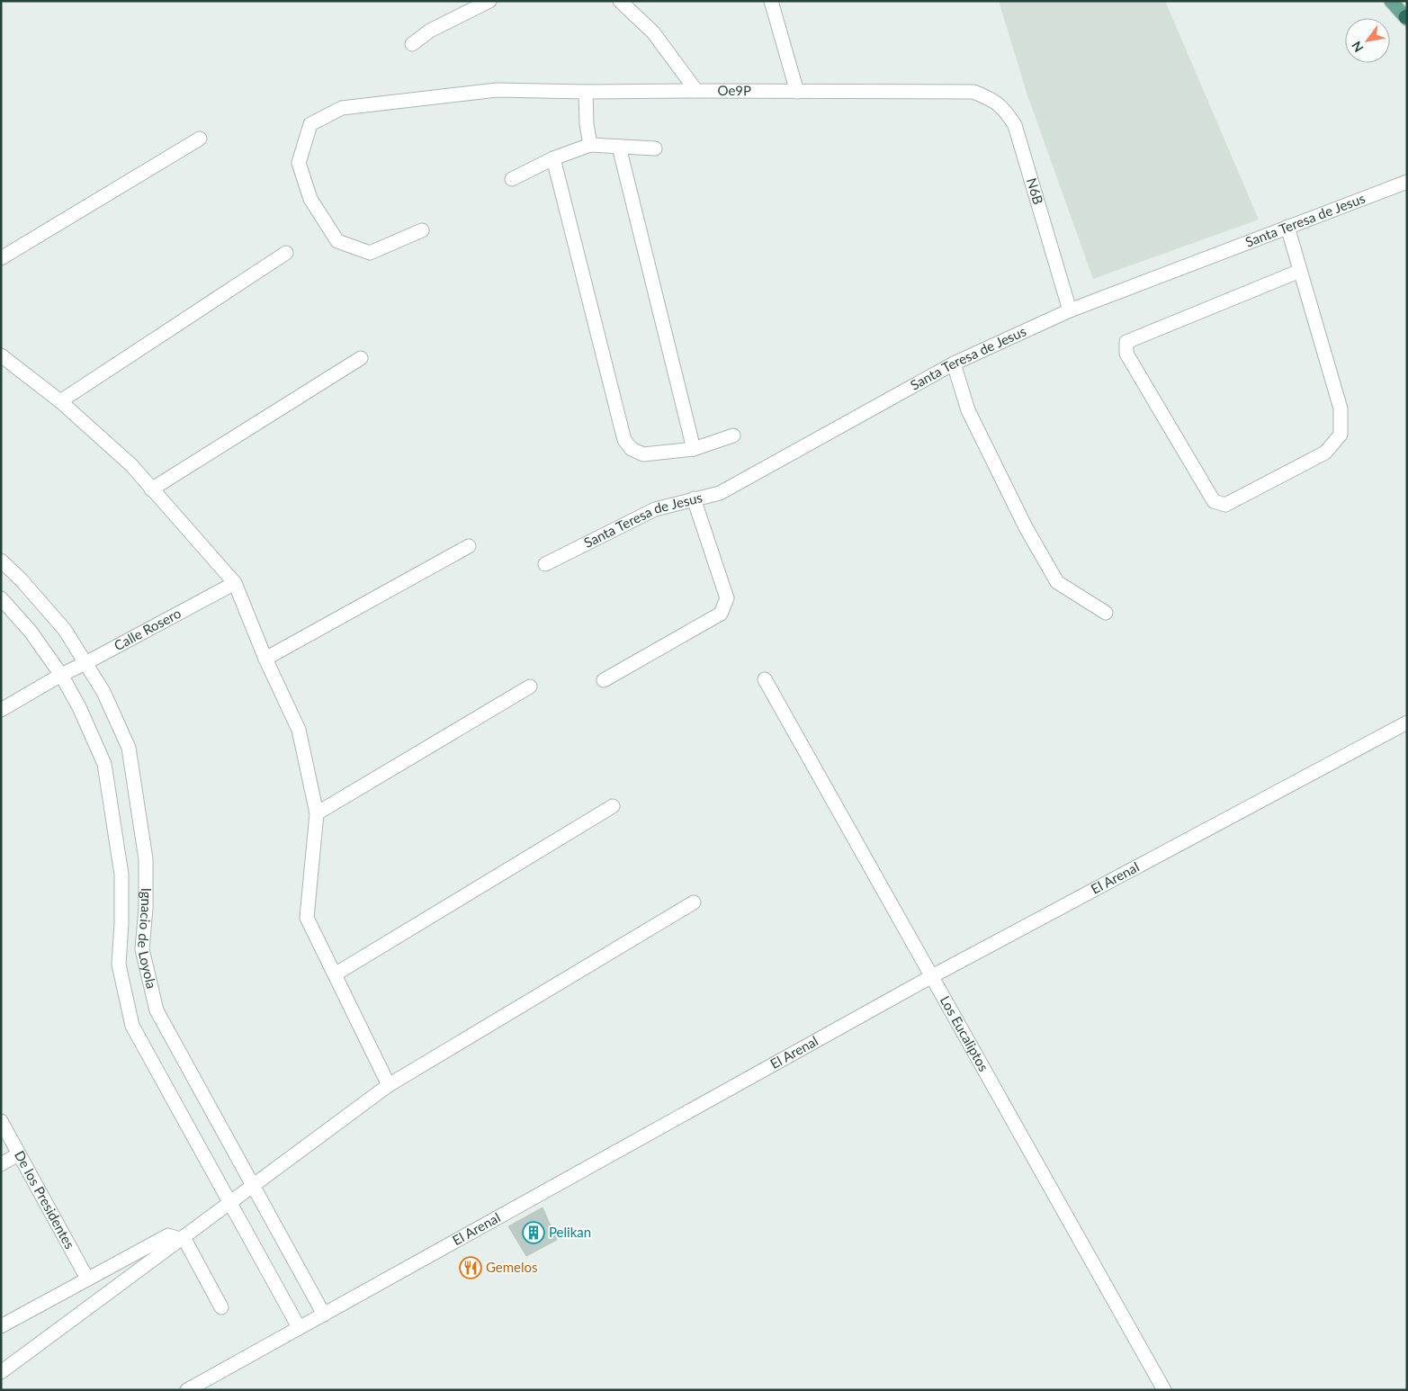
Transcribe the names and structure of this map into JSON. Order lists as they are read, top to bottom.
{
  "streets": {
    "street": [
      "Oe9P",
      "N6B",
      "Santa Teresa de Jesus",
      "Calle Rosero",
      "El Arenal",
      "Ignacio de Loyola",
      "Los Eucaliptos",
      "De los Presidentes"
    ]
  },
  "crossings": [
    ["Oe9P", "N6B"],
    ["N6B", "Santa Teresa de Jesus"],
    ["Calle Rosero", "Ignacio de Loyola"],
    ["El Arenal", "Ignacio de Loyola"],
    ["El Arenal", "Los Eucaliptos"]
  ],
  "places": {
    "building": ["Pelikan"],
    "restaurant": ["Gemelos"]
  },
  "north": "bottom left"
}
